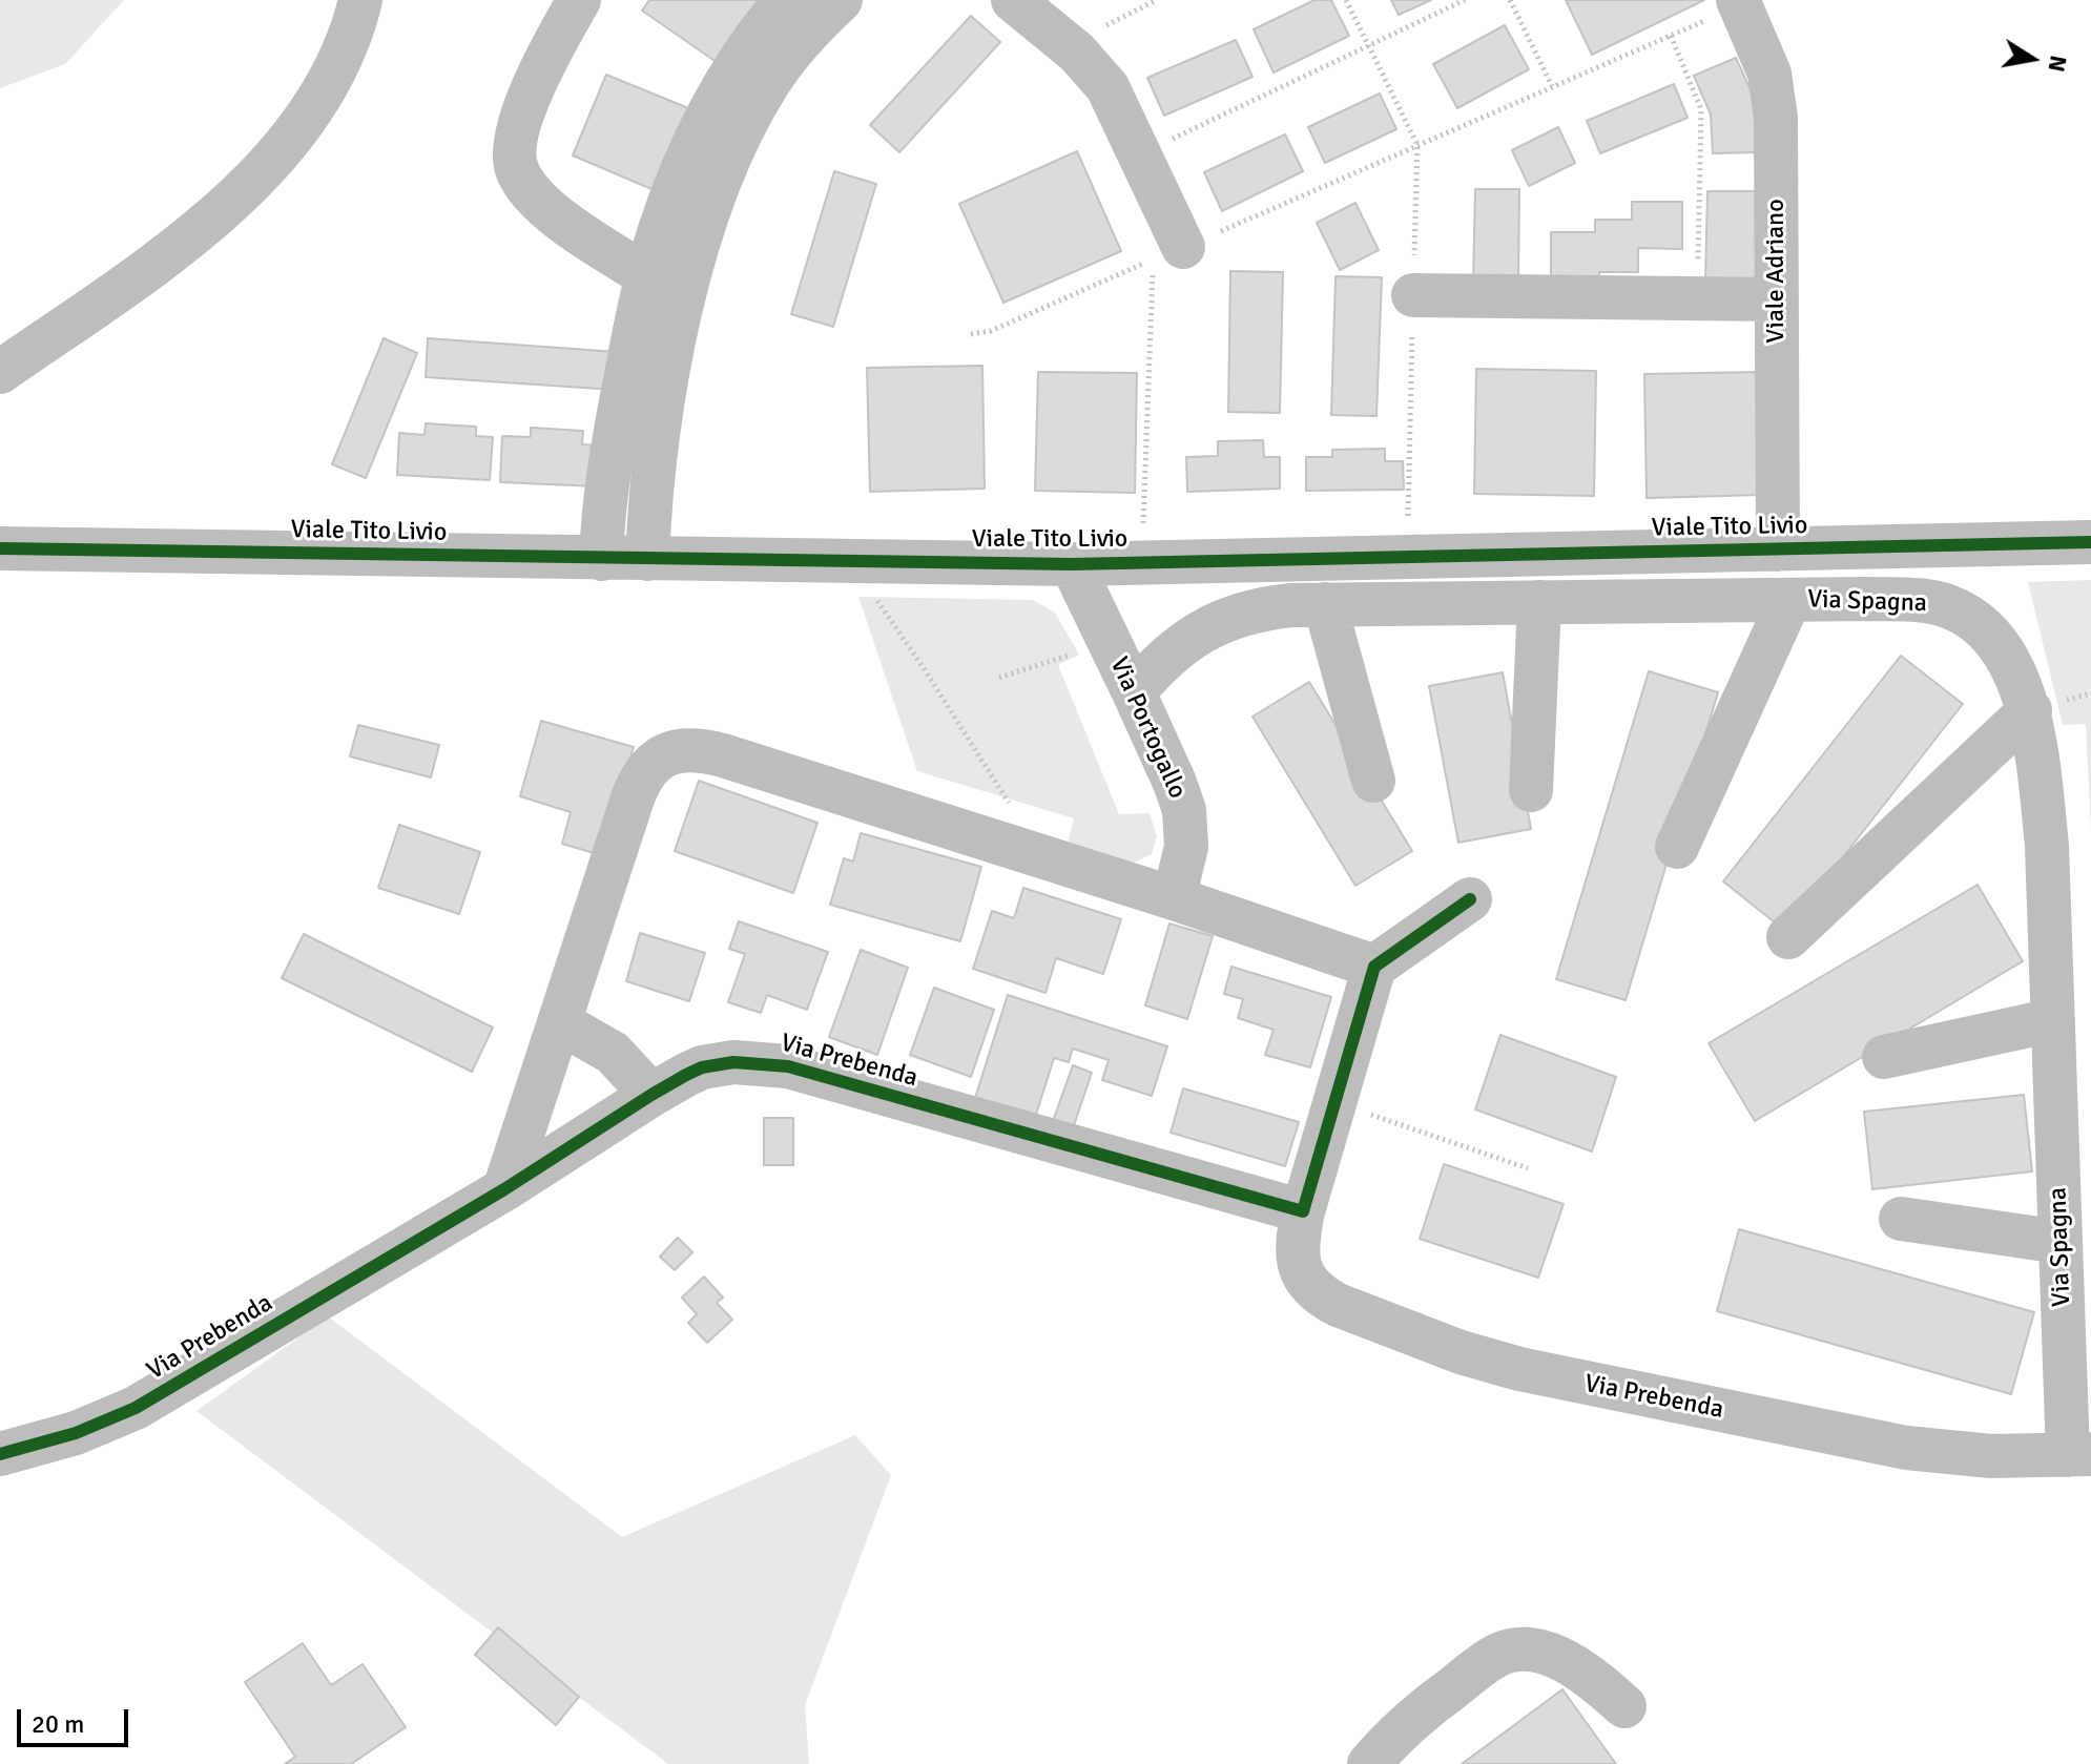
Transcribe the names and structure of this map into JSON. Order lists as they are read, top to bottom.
{
  "streets": {
    "street": [
      "Viale Adriano",
      "Viale Tito Livio",
      "Via Spagna",
      "Via Portogallo",
      "Via Prebenda"
    ]
  },
  "crossings": [
    ["Viale Adriano", "Viale Tito Livio"],
    ["Viale Tito Livio", "Via Portogallo"],
    ["Via Spagna", "Via Portogallo"],
    ["Via Spagna", "Via Prebenda"]
  ],
  "scale_bar": "20 m",
  "north": "right"
}
